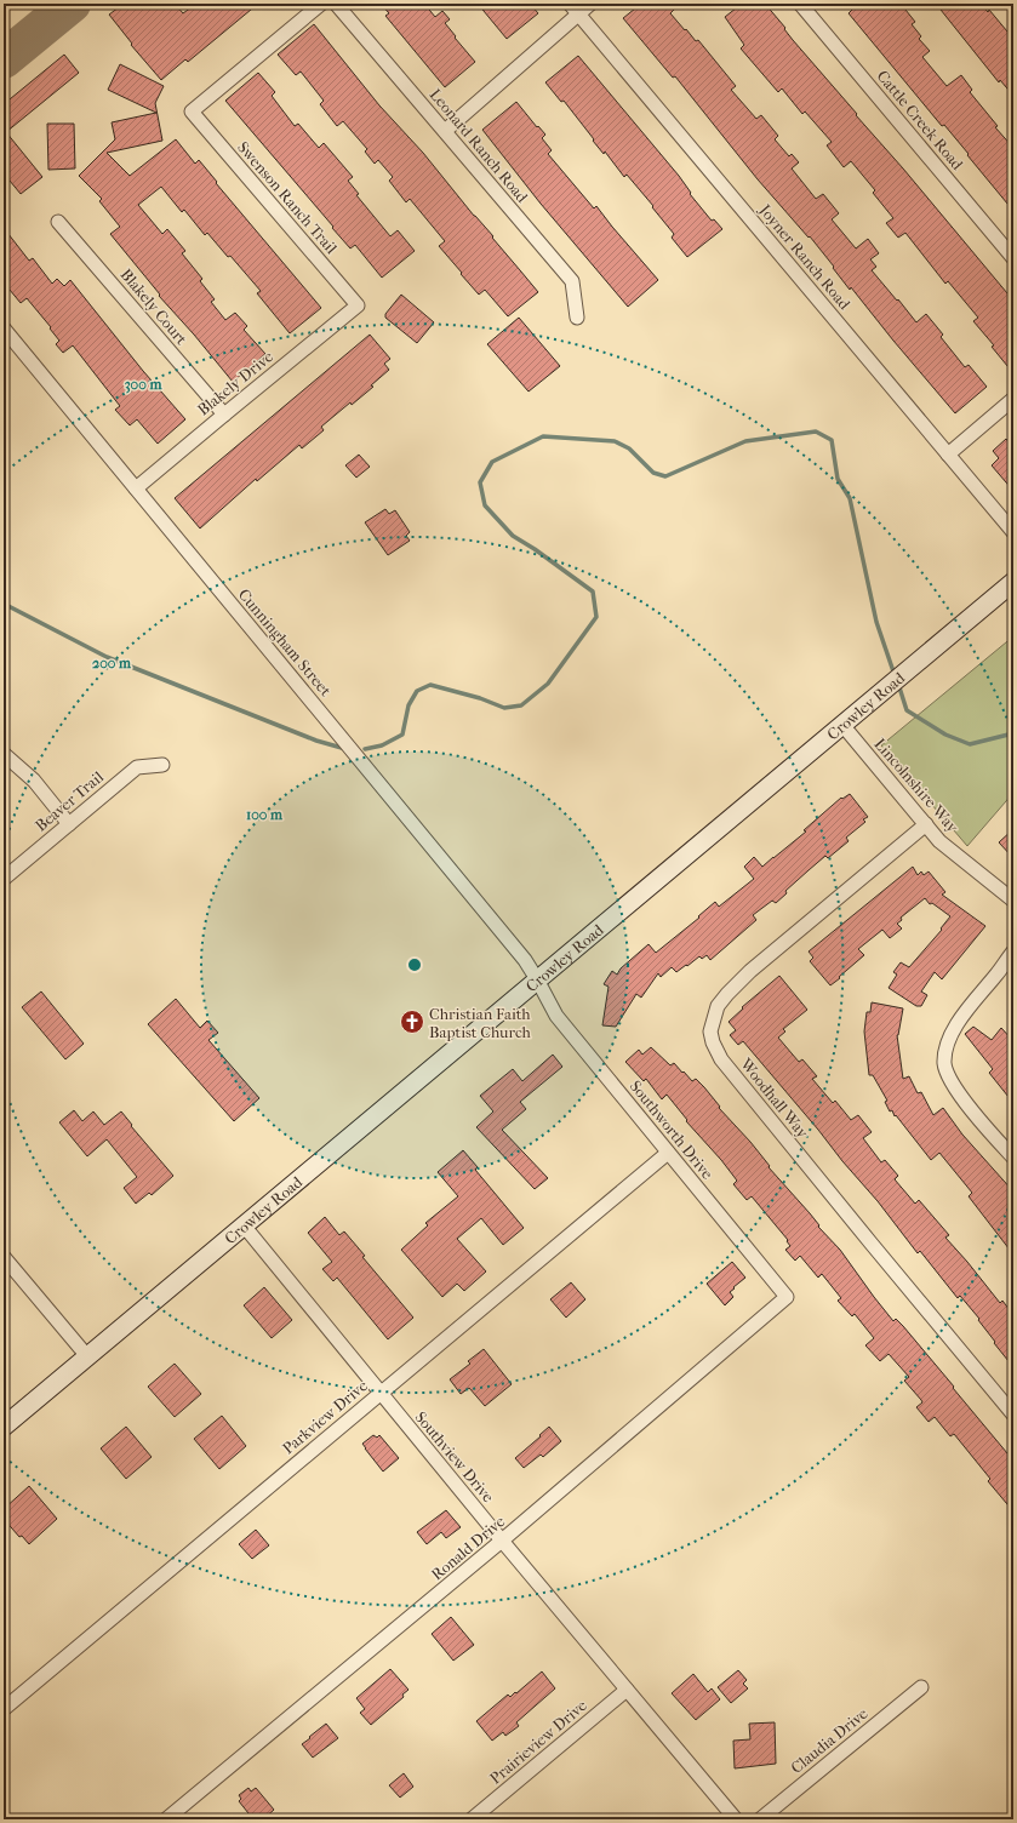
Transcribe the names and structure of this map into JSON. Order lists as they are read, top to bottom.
{
  "streets": {
    "main road": ["Crowley Road"],
    "street": [
      "Cattle Creek Road",
      "Leonard Ranch Road",
      "Swenson Ranch Trail",
      "Joyner Ranch Road",
      "Blakely Court",
      "Blakely Drive",
      "Cunningham Street",
      "Lincolnshire Way",
      "Beaver Trail",
      "Woodhall Way",
      "Southworth Drive",
      "Parkview Drive",
      "Southview Drive",
      "Ronald Drive",
      "Claudia Drive",
      "Prairieview Drive"
    ]
  },
  "crossings": [
    ["Swenson Ranch Trail", "Blakely Drive"],
    ["Blakely Court", "Blakely Drive"],
    ["Blakely Drive", "Cunningham Street"],
    ["Cunningham Street", "Crowley Road"],
    ["Cunningham Street", "Southworth Drive"],
    ["Crowley Road", "Lincolnshire Way"],
    ["Crowley Road", "Southworth Drive"],
    ["Crowley Road", "Southview Drive"],
    ["Lincolnshire Way", "Woodhall Way"],
    ["Southworth Drive", "Parkview Drive"],
    ["Southworth Drive", "Ronald Drive"],
    ["Parkview Drive", "Southview Drive"],
    ["Southview Drive", "Ronald Drive"],
    ["Southview Drive", "Prairieview Drive"]
  ],
  "places": {
    "church": ["Christian Faith Baptist Church"]
  },
  "rings": ["300 m", "200 m", "100 m"]
}
